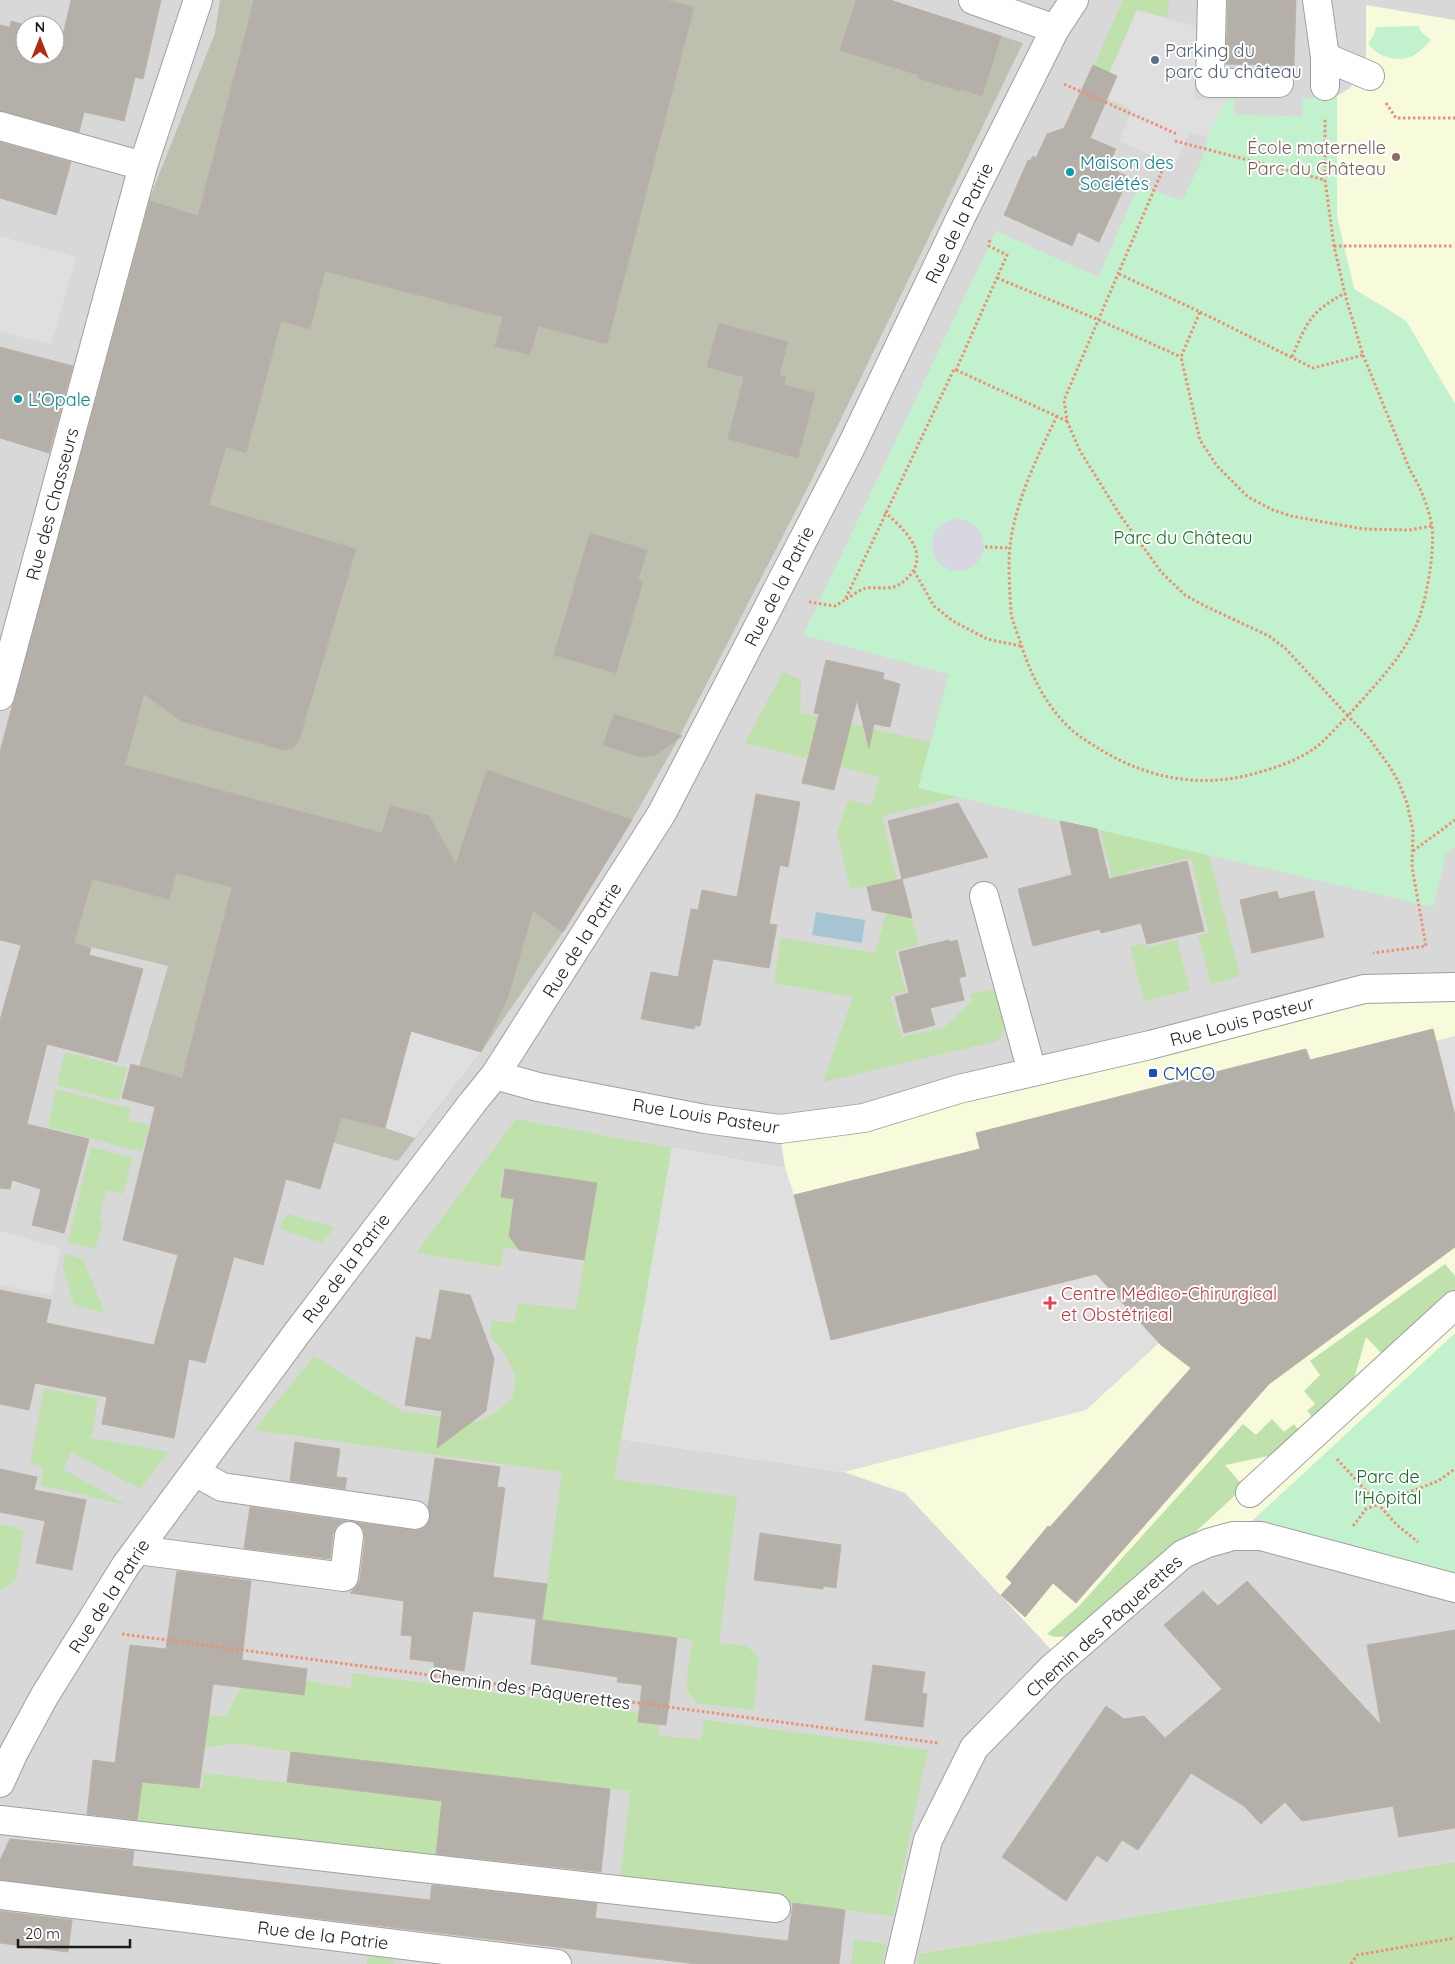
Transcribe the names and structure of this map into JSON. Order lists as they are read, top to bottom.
{
  "streets": {
    "street": [
      "Rue de la Patrie",
      "Rue des Chasseurs",
      "Rue Louis Pasteur",
      "Chemin des Pâquerettes"
    ]
  },
  "crossings": [
    ["Rue de la Patrie", "Rue Louis Pasteur"],
    ["Rue de la Patrie", "Chemin des Pâquerettes"]
  ],
  "parks": ["Parc du Château", "Parc de l'Hôpital"],
  "places": {
    "other": [
      "Parking du parc du château",
      "École maternelle Parc du Château",
      "Maison des Sociétés",
      "L'Opale"
    ],
    "transit": ["CMCO"],
    "health": ["Centre Médico-Chirurgical et Obstétrical"]
  },
  "scale_bar": "20 m",
  "north": "top"
}
